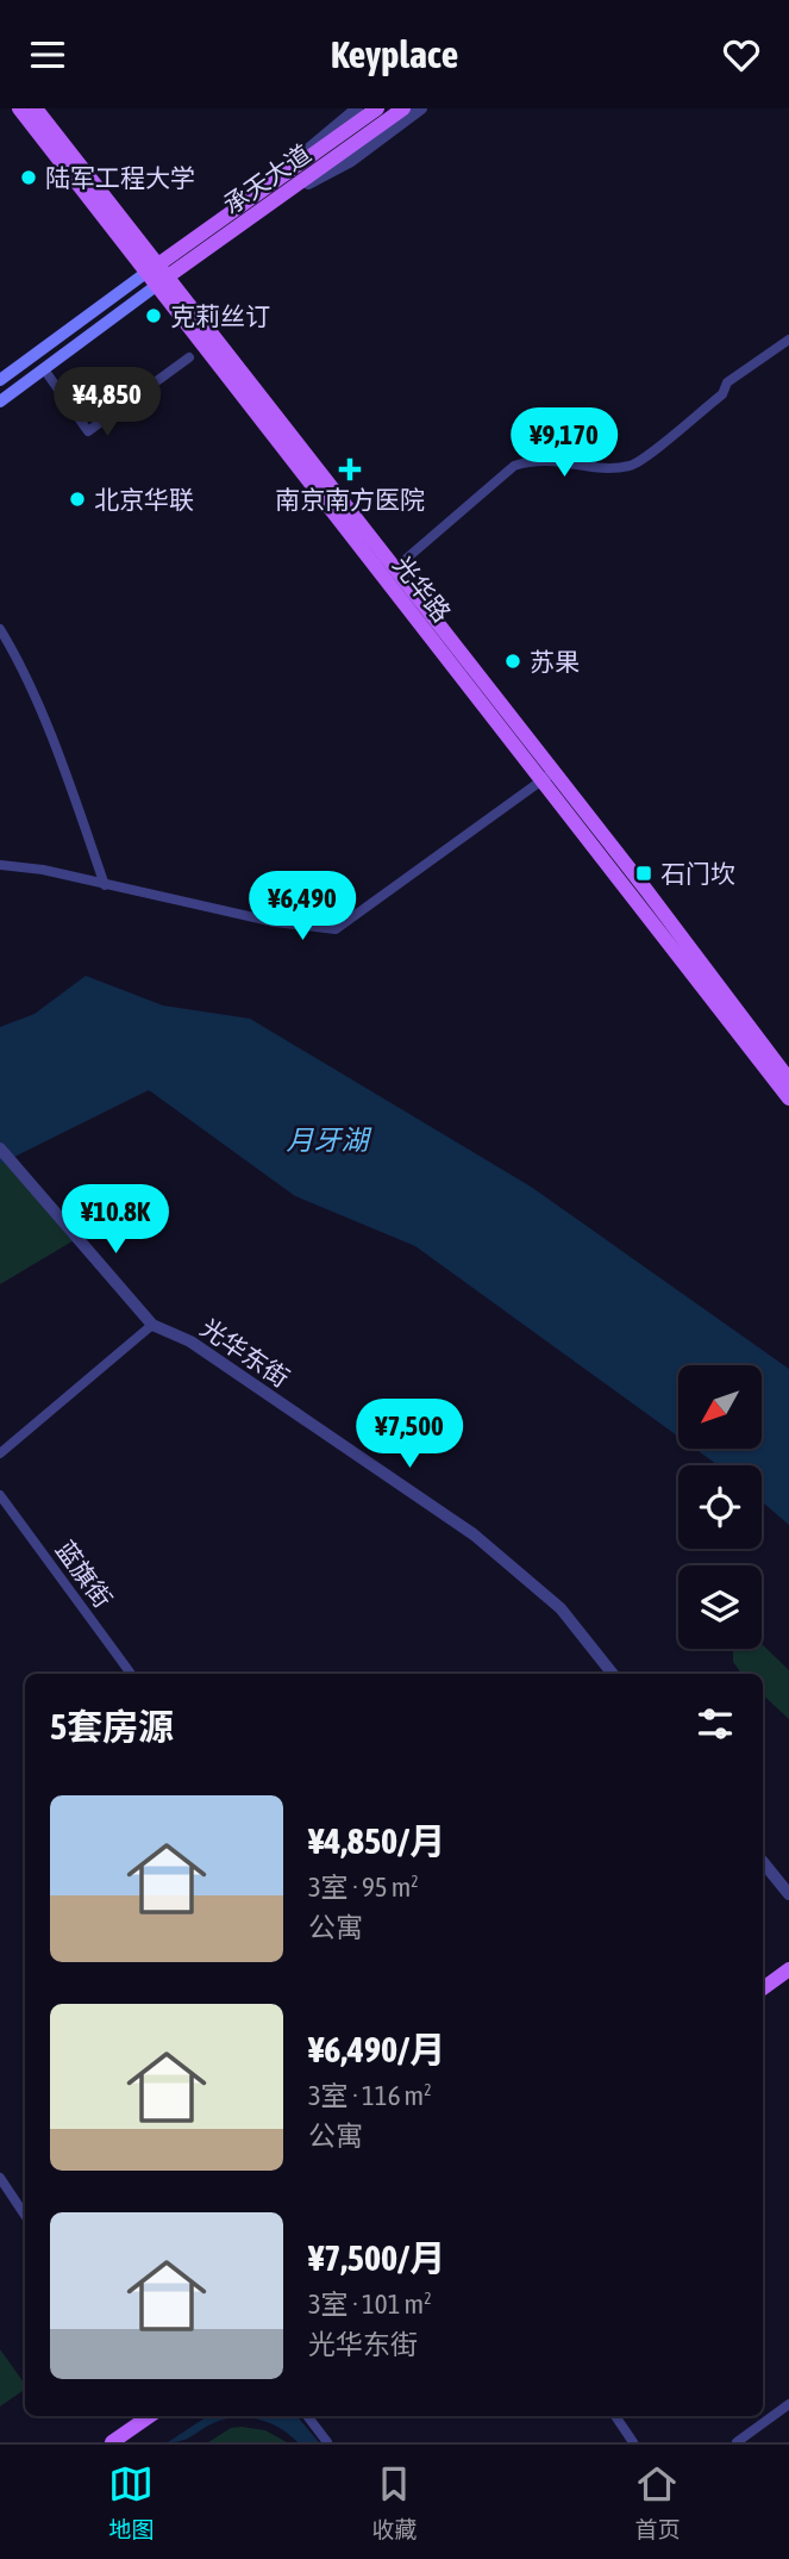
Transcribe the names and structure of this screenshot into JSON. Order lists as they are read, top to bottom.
{
  "streets": {
    "main road": ["承天大道", "光华路"],
    "street": ["光华东街", "蓝旗街"]
  },
  "crossings": [
    ["承天大道", "光华路"]
  ],
  "water": ["月牙湖"],
  "places": {
    "other": [
      "陆军工程大学",
      "克莉丝订",
      "北京华联",
      "苏果"
    ],
    "health": ["南京南方医院"],
    "transit": ["石门坎"]
  },
  "north": "bottom left",
  "page": {
    "header": "Keyplace",
    "price": [
      "¥4,850",
      "¥9,170",
      "¥6,490",
      "¥10.8K",
      "¥7,500"
    ],
    "heading": "5套房源",
    "list": [
      {
        "name": "¥4,850/月",
        "note": "3室 · 95 m² · 公寓"
      },
      {
        "name": "¥6,490/月",
        "note": "3室 · 116 m² · 公寓"
      },
      {
        "name": "¥7,500/月",
        "note": "3室 · 101 m² · 光华东街"
      }
    ],
    "tabs": ["地图", "收藏", "首页"]
  }
}
